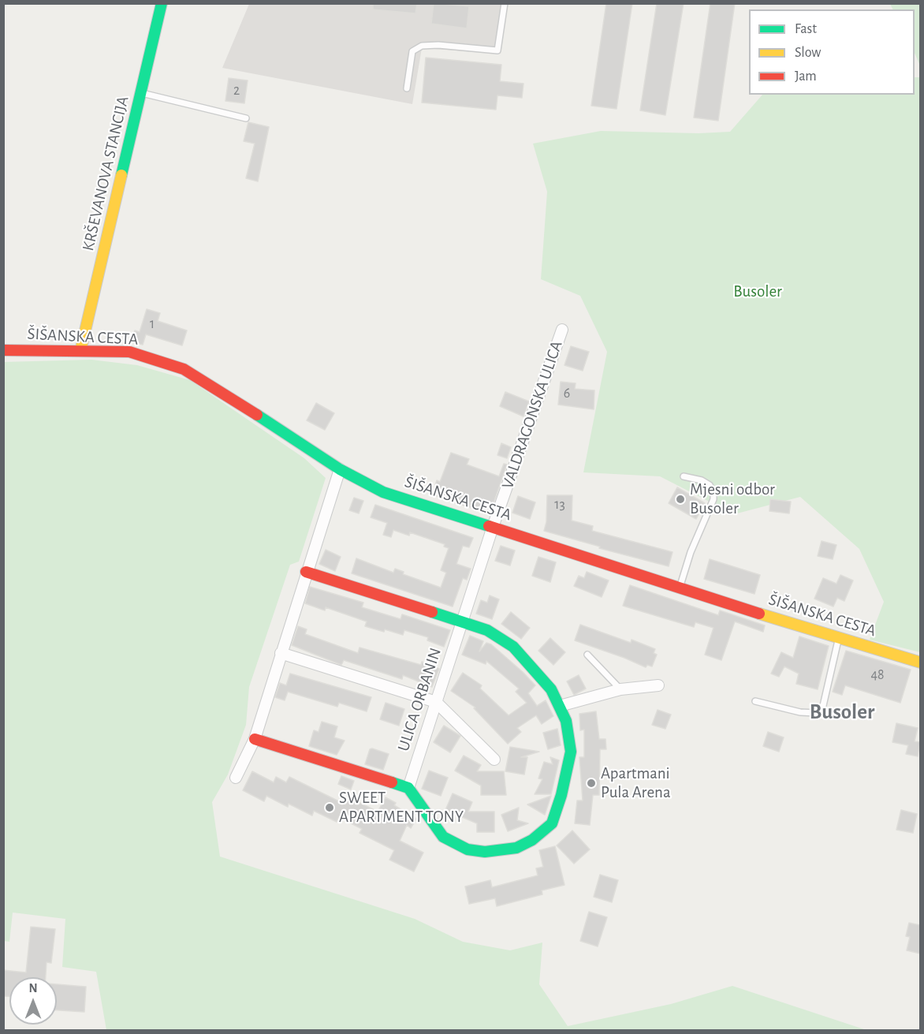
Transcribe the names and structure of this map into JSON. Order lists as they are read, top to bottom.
{
  "streets": {
    "street": [
      "KRŠEVANOVA STANCIJA",
      "ŠIŠANSKA CESTA",
      "VALDRAGONSKA ULICA",
      "ULICA ORBANIN"
    ]
  },
  "crossings": [
    ["KRŠEVANOVA STANCIJA", "ŠIŠANSKA CESTA"],
    ["ŠIŠANSKA CESTA", "VALDRAGONSKA ULICA"],
    ["ŠIŠANSKA CESTA", "ULICA ORBANIN"],
    ["VALDRAGONSKA ULICA", "ULICA ORBANIN"]
  ],
  "districts": ["Busoler"],
  "parks": ["Busoler"],
  "places": ["Mjesni odbor Busoler", "Apartmani Pula Arena", "SWEET APARTMENT TONY"],
  "house_numbers": [
    "2",
    "1",
    "6",
    "13",
    "48"
  ],
  "legend": ["Fast", "Slow", "Jam"],
  "north": "top"
}
